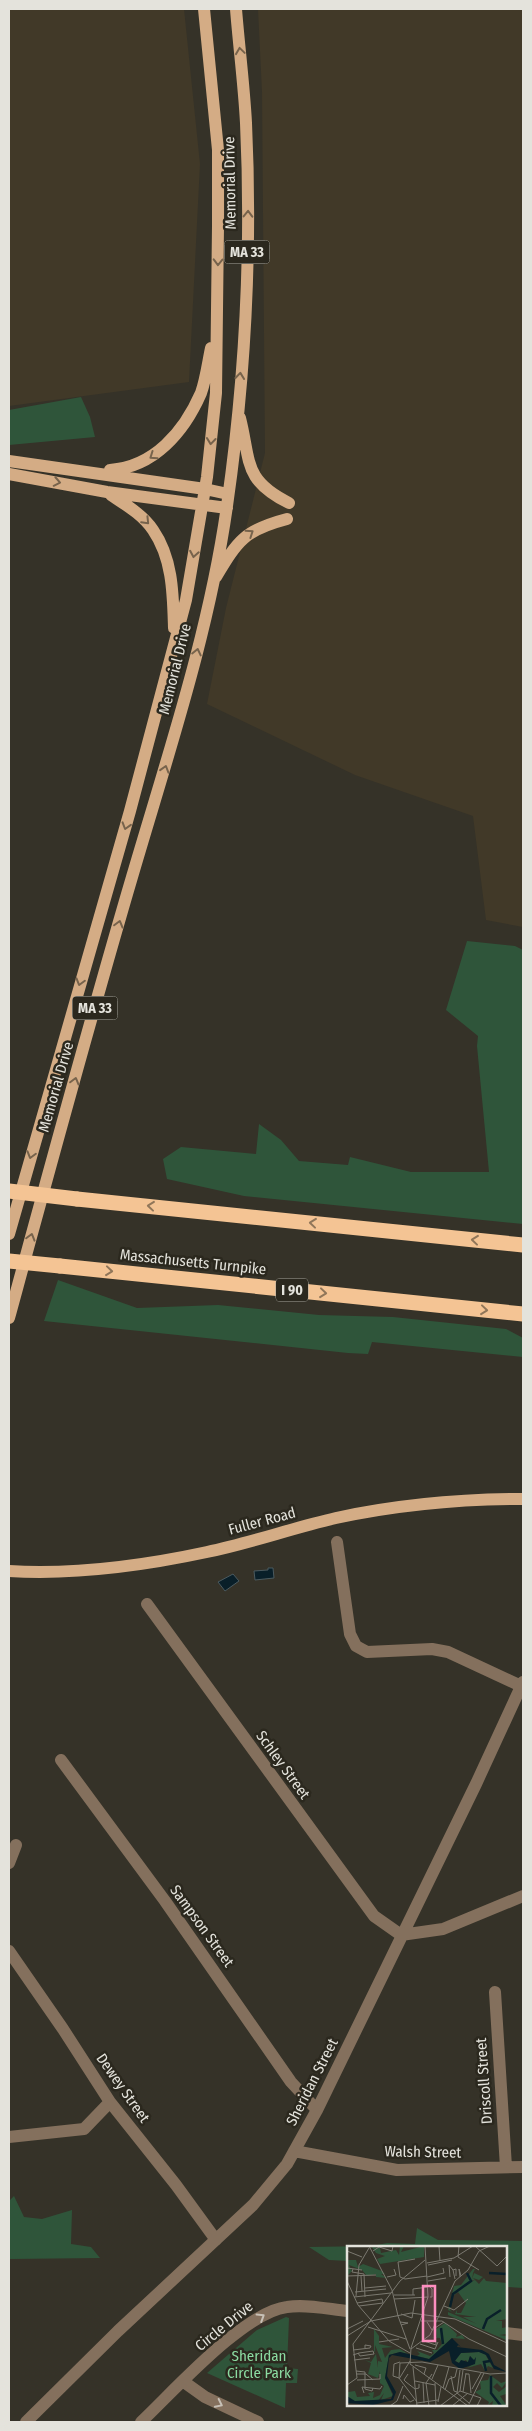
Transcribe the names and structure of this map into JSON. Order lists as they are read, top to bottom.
{
  "streets": {
    "highway": ["Massachusetts Turnpike", "I 90"],
    "main road": ["Memorial Drive", "MA 33", "Fuller Road"],
    "street": [
      "Schley Street",
      "Sampson Street",
      "Driscoll Street",
      "Sheridan Street",
      "Dewey Street",
      "Walsh Street",
      "Circle Drive"
    ]
  },
  "crossings": [
    ["Schley Street", "Sheridan Street"],
    ["Sampson Street", "Sheridan Street"],
    ["Driscoll Street", "Walsh Street"],
    ["Sheridan Street", "Dewey Street"],
    ["Sheridan Street", "Walsh Street"]
  ],
  "one_way": ["Circle Drive"],
  "parks": ["Sheridan Circle Park"]
}
